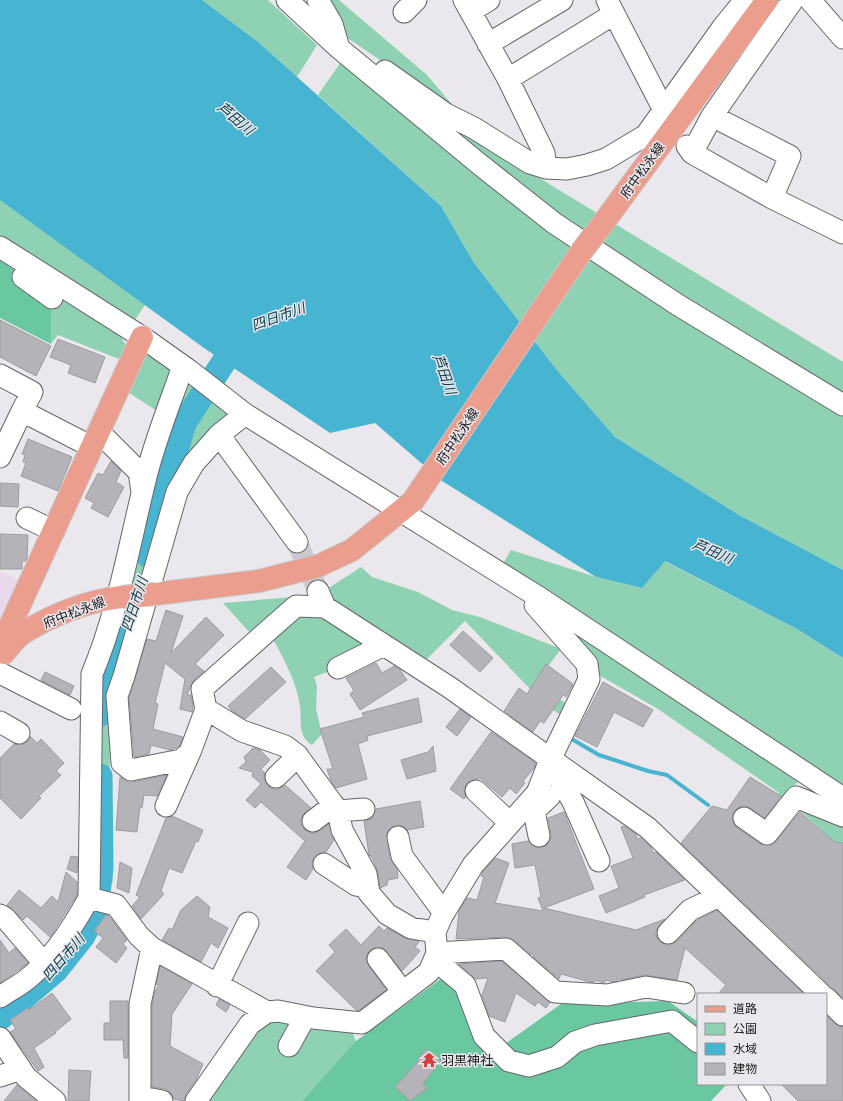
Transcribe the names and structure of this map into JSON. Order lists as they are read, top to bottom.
{
  "streets": {
    "main road": ["府中松永線"]
  },
  "water": ["芦田川", "四日市川"],
  "places": {
    "temple": ["羽黒神社"]
  },
  "legend": [
    "道路",
    "公園",
    "水域",
    "建物"
  ]
}
